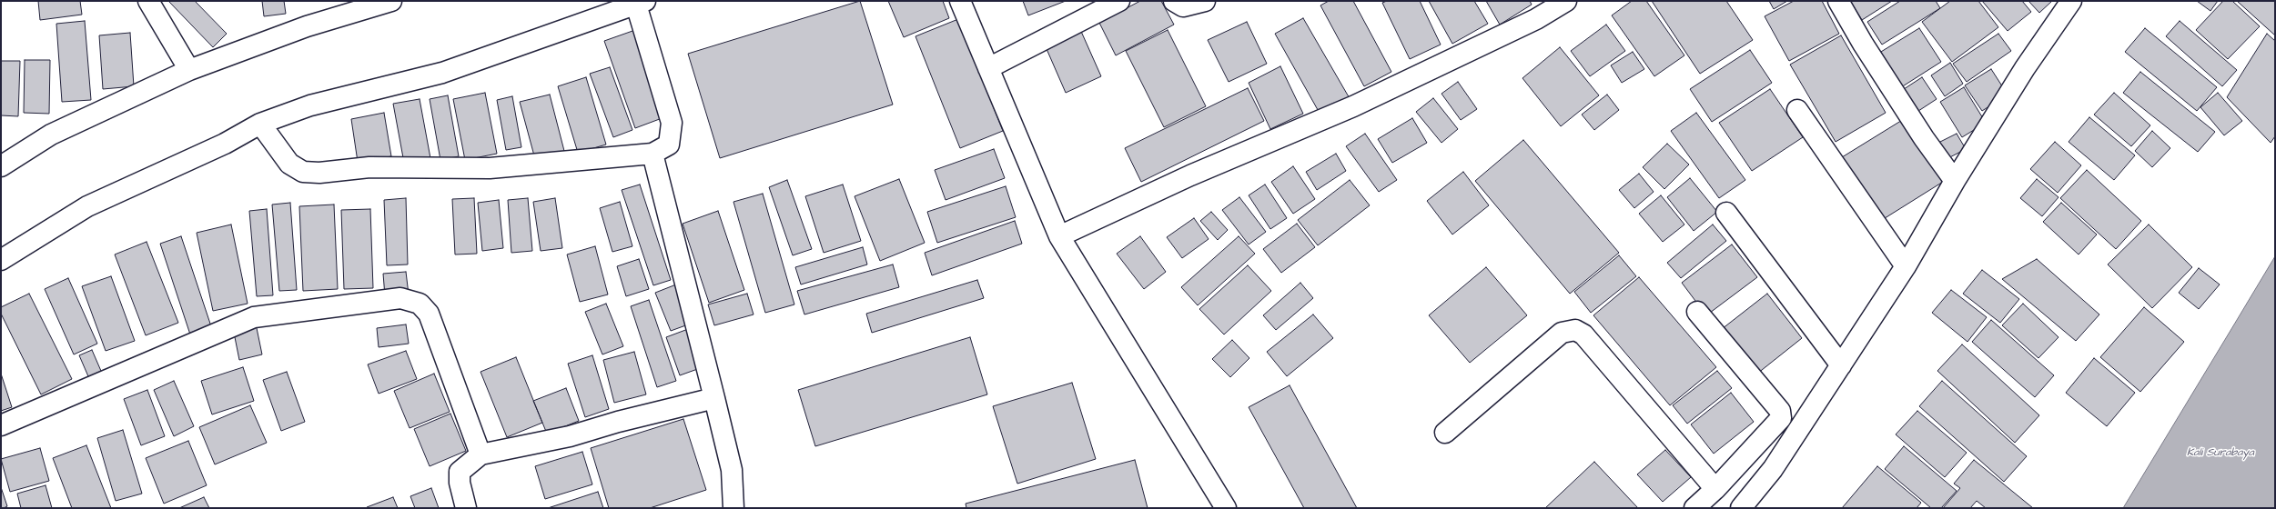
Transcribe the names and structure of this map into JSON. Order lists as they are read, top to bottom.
{
  "water": ["Kali Surabaya"]
}
